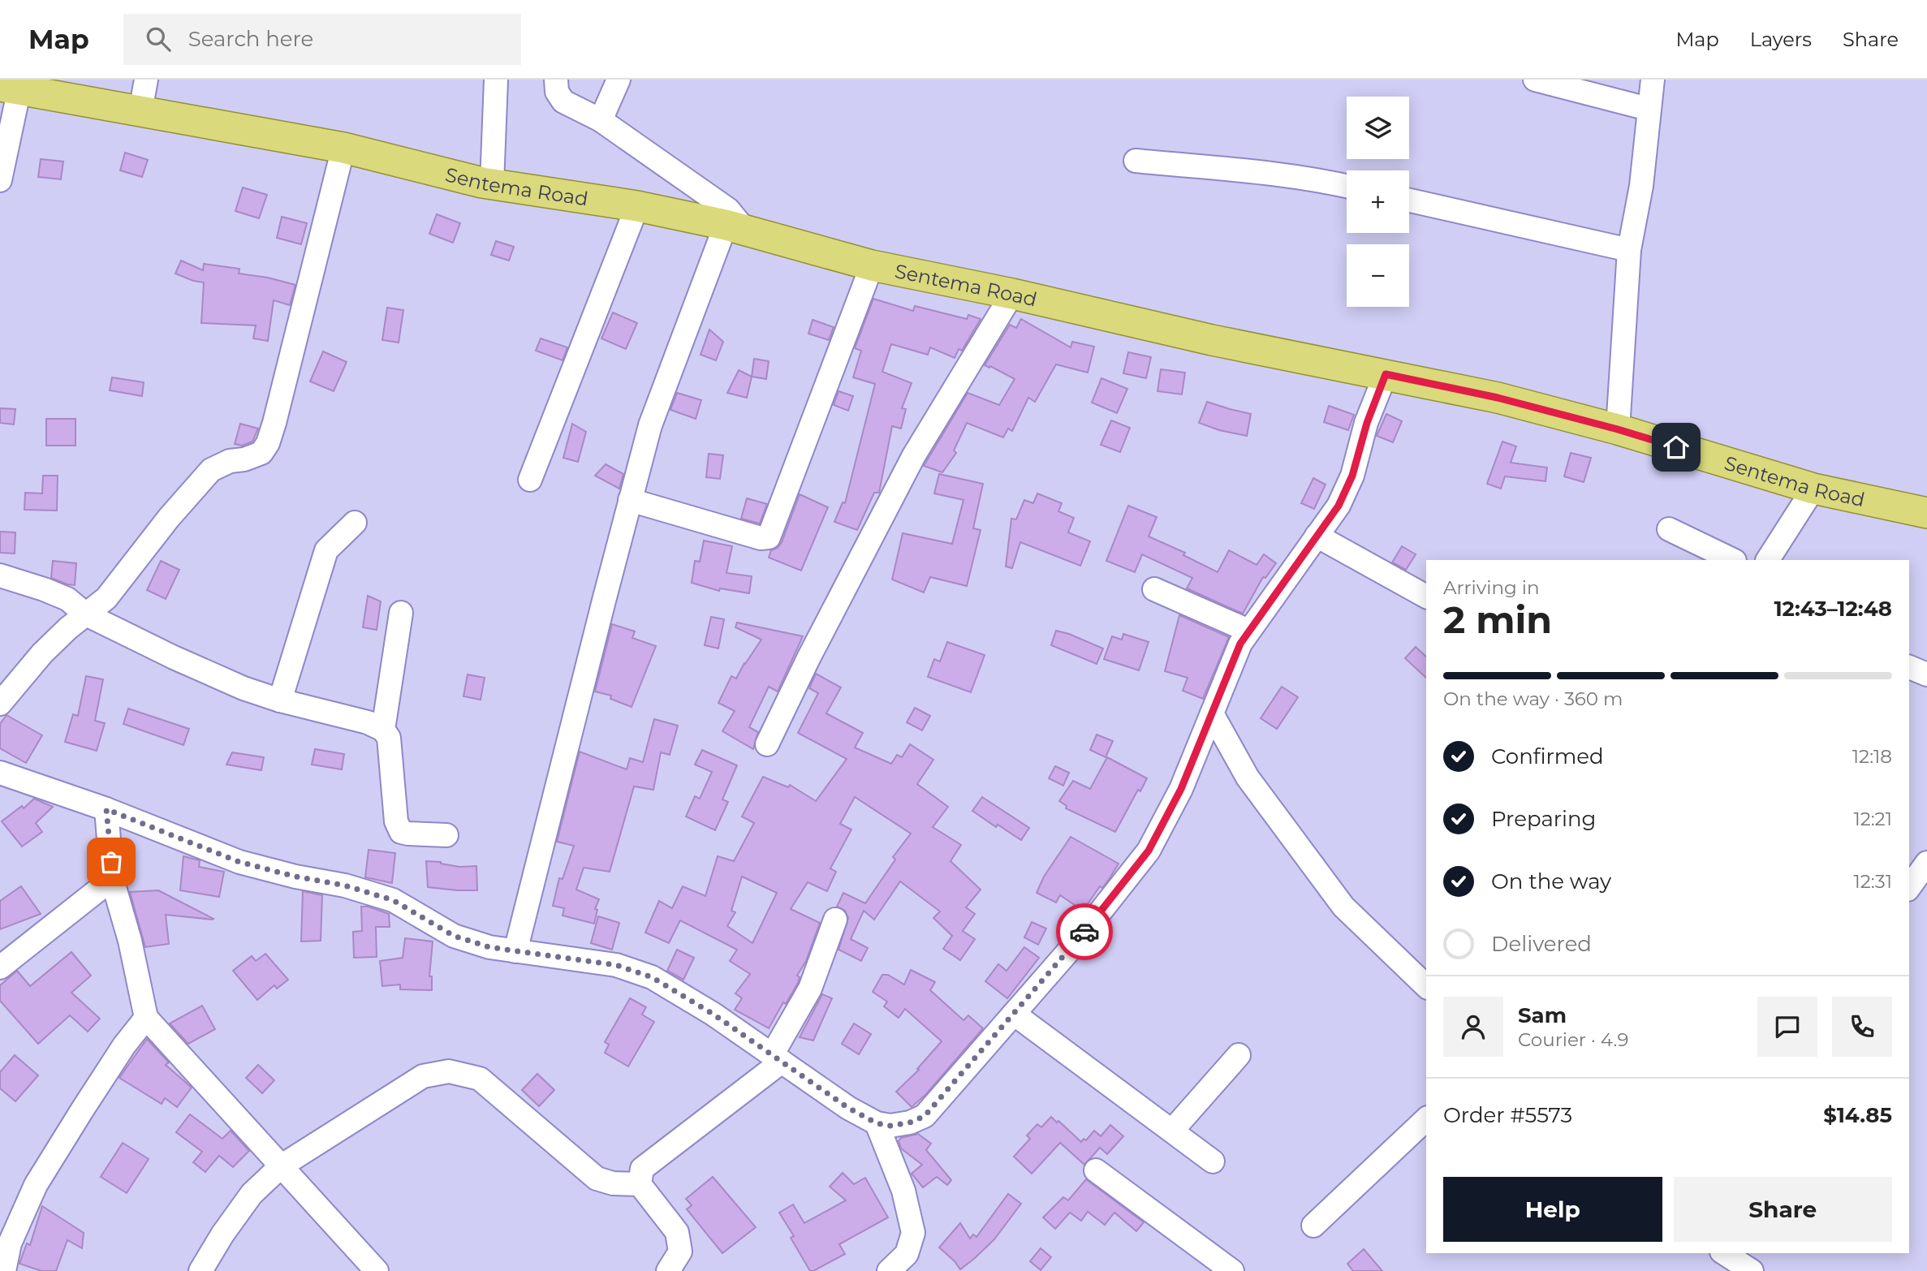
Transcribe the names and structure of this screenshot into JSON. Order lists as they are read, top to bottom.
{
  "streets": {
    "main road": ["Sentema Road"]
  },
  "page": {
    "header": "Map",
    "search": "Search here",
    "nav": ["Map", "Layers", "Share"],
    "map_buttons": ["+", "−"],
    "heading": ["2 min", "Arriving in", "12:43–12:48"],
    "panel": [
      "Sam",
      "Courier · 4.9",
      "Order #5573",
      "$14.85"
    ],
    "bar": "On the way · 360 m",
    "list": [
      ["Confirmed", "12:18"],
      ["Preparing", "12:21"],
      ["On the way", "12:31"],
      "Delivered"
    ],
    "buttons": ["Help", "Share"]
  }
}
